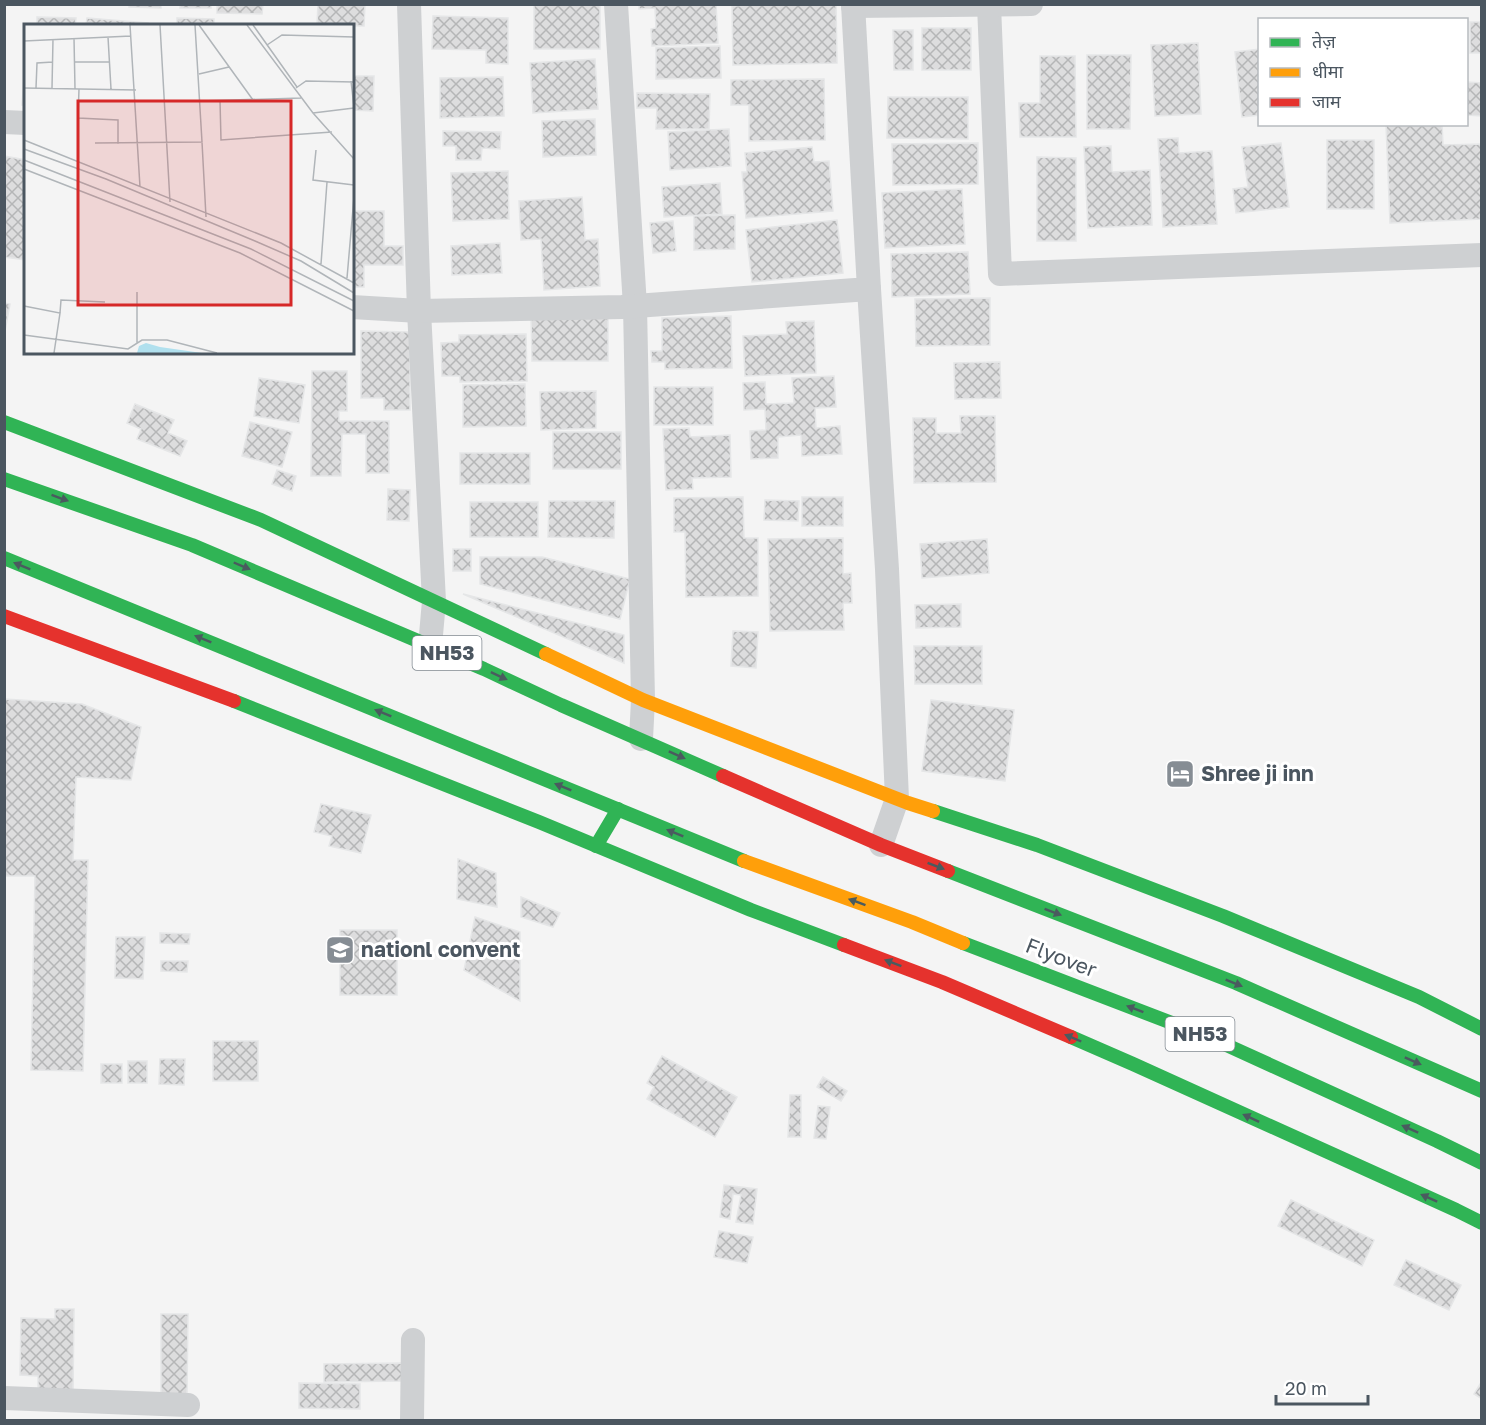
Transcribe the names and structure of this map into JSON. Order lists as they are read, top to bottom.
{
  "streets": {
    "main road": ["NH53", "Flyover"]
  },
  "crossings": [
    ["NH53", "Flyover"]
  ],
  "places": {
    "hotel": ["Shree ji inn"],
    "school or university": ["nationl convent"]
  },
  "legend": ["तेज़", "धीमा", "जाम"],
  "scale_bar": "20 m"
}
